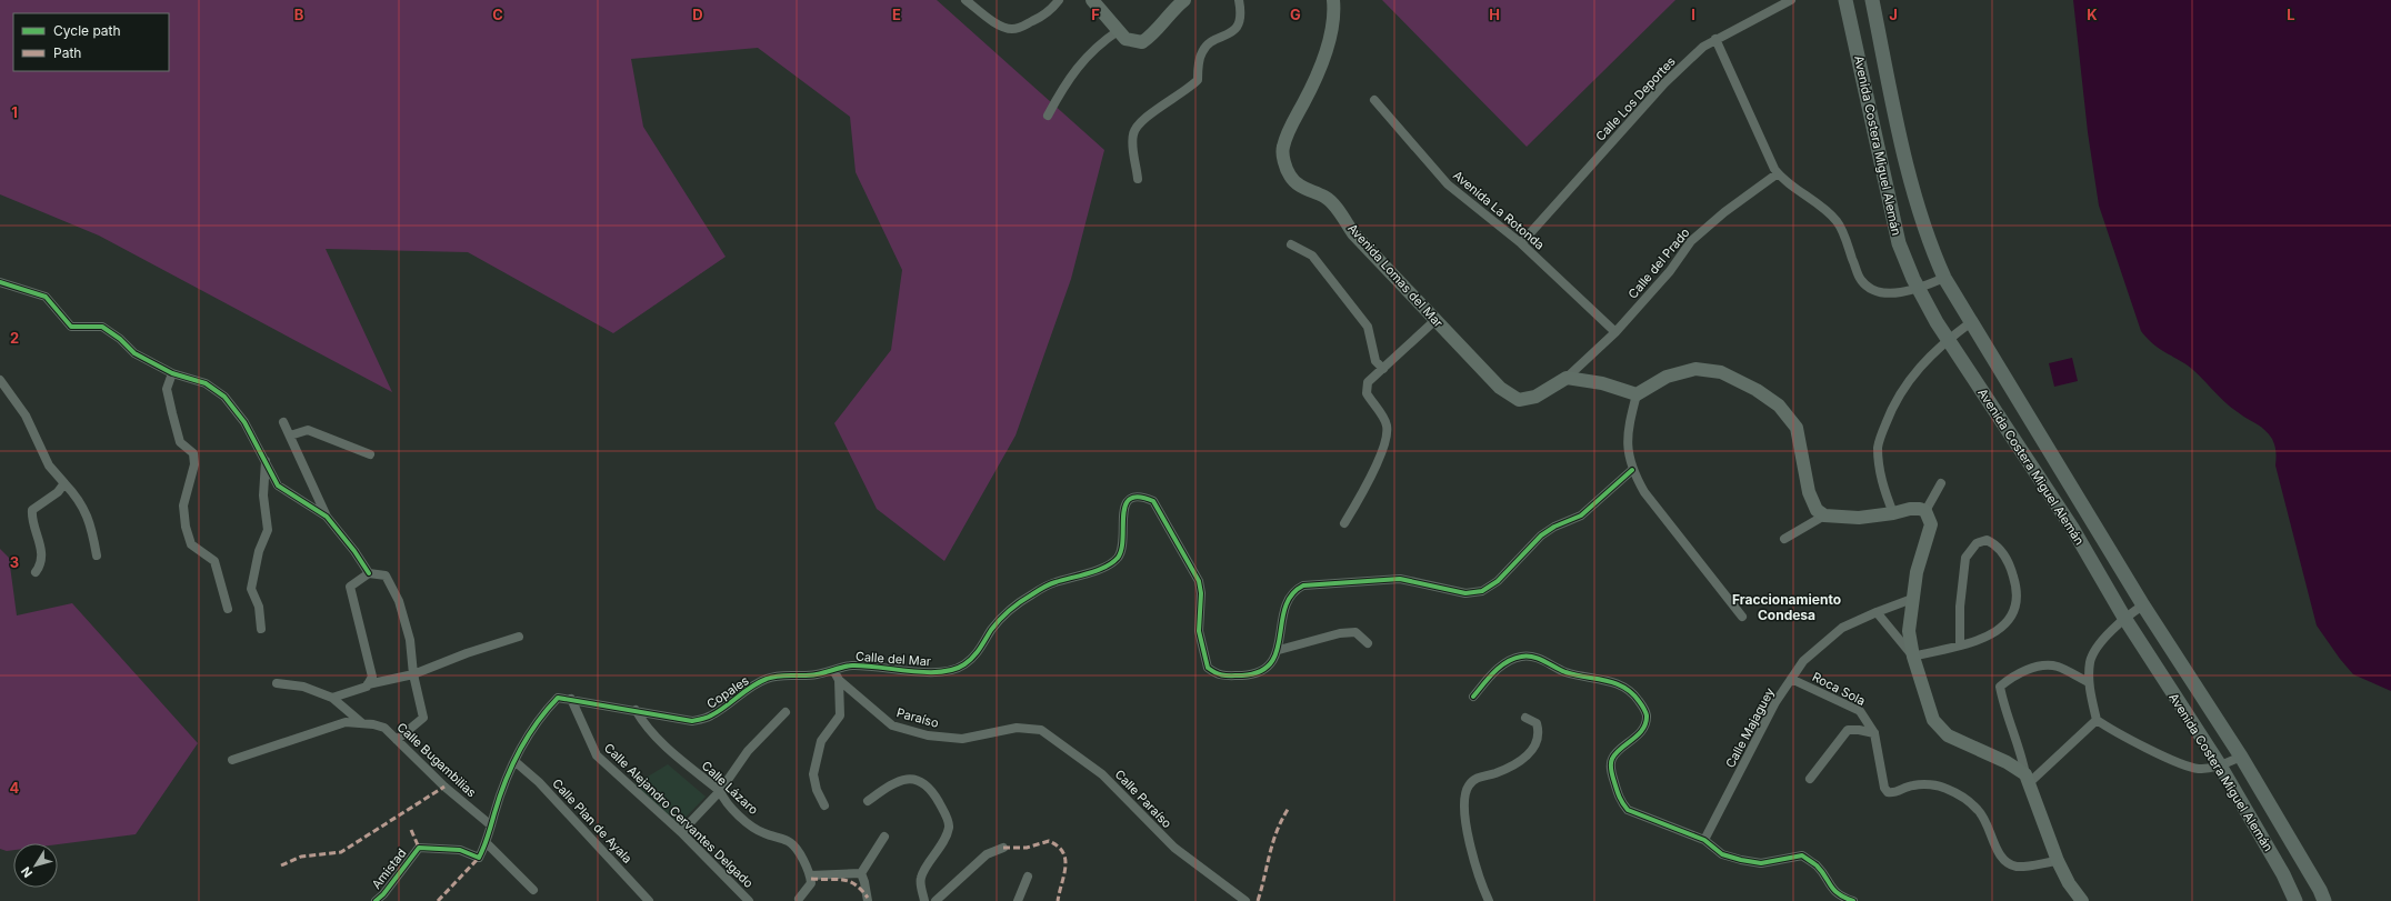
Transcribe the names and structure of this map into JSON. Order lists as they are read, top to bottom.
{
  "streets": {
    "main road": ["Avenida Costera Miguel Alemán", "Avenida Lomas del Mar"],
    "street": [
      "Calle Los Deportes",
      "Avenida La Rotonda",
      "Calle del Prado",
      "Calle del Mar",
      "Roca Sola",
      "Copales",
      "Paraíso",
      "Calle Majaguey",
      "Calle Bugambilias",
      "Calle Lázaro",
      "Calle Paraíso",
      "Calle Alejandro Cervantes Delgado",
      "Calle Plan de Ayala",
      "Amistad"
    ]
  },
  "crossings": [
    ["Calle Los Deportes", "Avenida La Rotonda"],
    ["Avenida La Rotonda", "Calle del Prado"],
    ["Calle del Prado", "Avenida Lomas del Mar"],
    ["Calle del Mar", "Copales"],
    ["Calle del Mar", "Paraíso"],
    ["Roca Sola", "Calle Majaguey"],
    ["Copales", "Calle Lázaro"],
    ["Copales", "Calle Alejandro Cervantes Delgado"],
    ["Paraíso", "Calle Paraíso"]
  ],
  "districts": ["Fraccionamiento Condesa"],
  "legend": ["Cycle path", "Path"],
  "north": "bottom left",
  "grid": {
    "columns": [
      "B",
      "C",
      "D",
      "E",
      "F",
      "G",
      "H",
      "I",
      "J",
      "K",
      "L"
    ],
    "rows": [
      "1",
      "2",
      "3",
      "4"
    ]
  }
}
